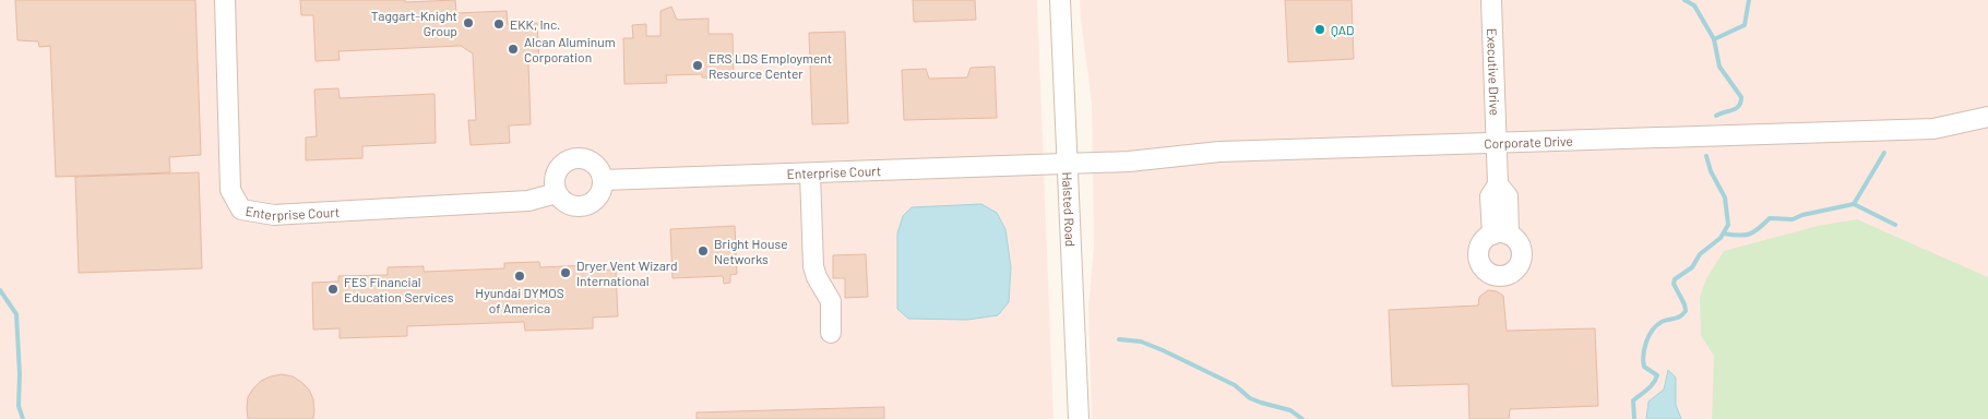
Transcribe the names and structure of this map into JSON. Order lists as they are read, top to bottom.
{
  "streets": {
    "street": [
      "Executive Drive",
      "Corporate Drive",
      "Enterprise Court",
      "Halsted Road"
    ]
  },
  "crossings": [
    ["Executive Drive", "Corporate Drive"],
    ["Corporate Drive", "Enterprise Court"],
    ["Corporate Drive", "Halsted Road"],
    ["Enterprise Court", "Halsted Road"]
  ],
  "places": [
    "Taggart-Knight Group",
    "EKK, Inc.",
    "QAD",
    "Alcan Aluminum Corporation",
    "ERS LDS Employment Resource Center",
    "Bright House Networks",
    "Dryer Vent Wizard International",
    "Hyundai DYMOS of America",
    "FES Financial Education Services"
  ]
}
